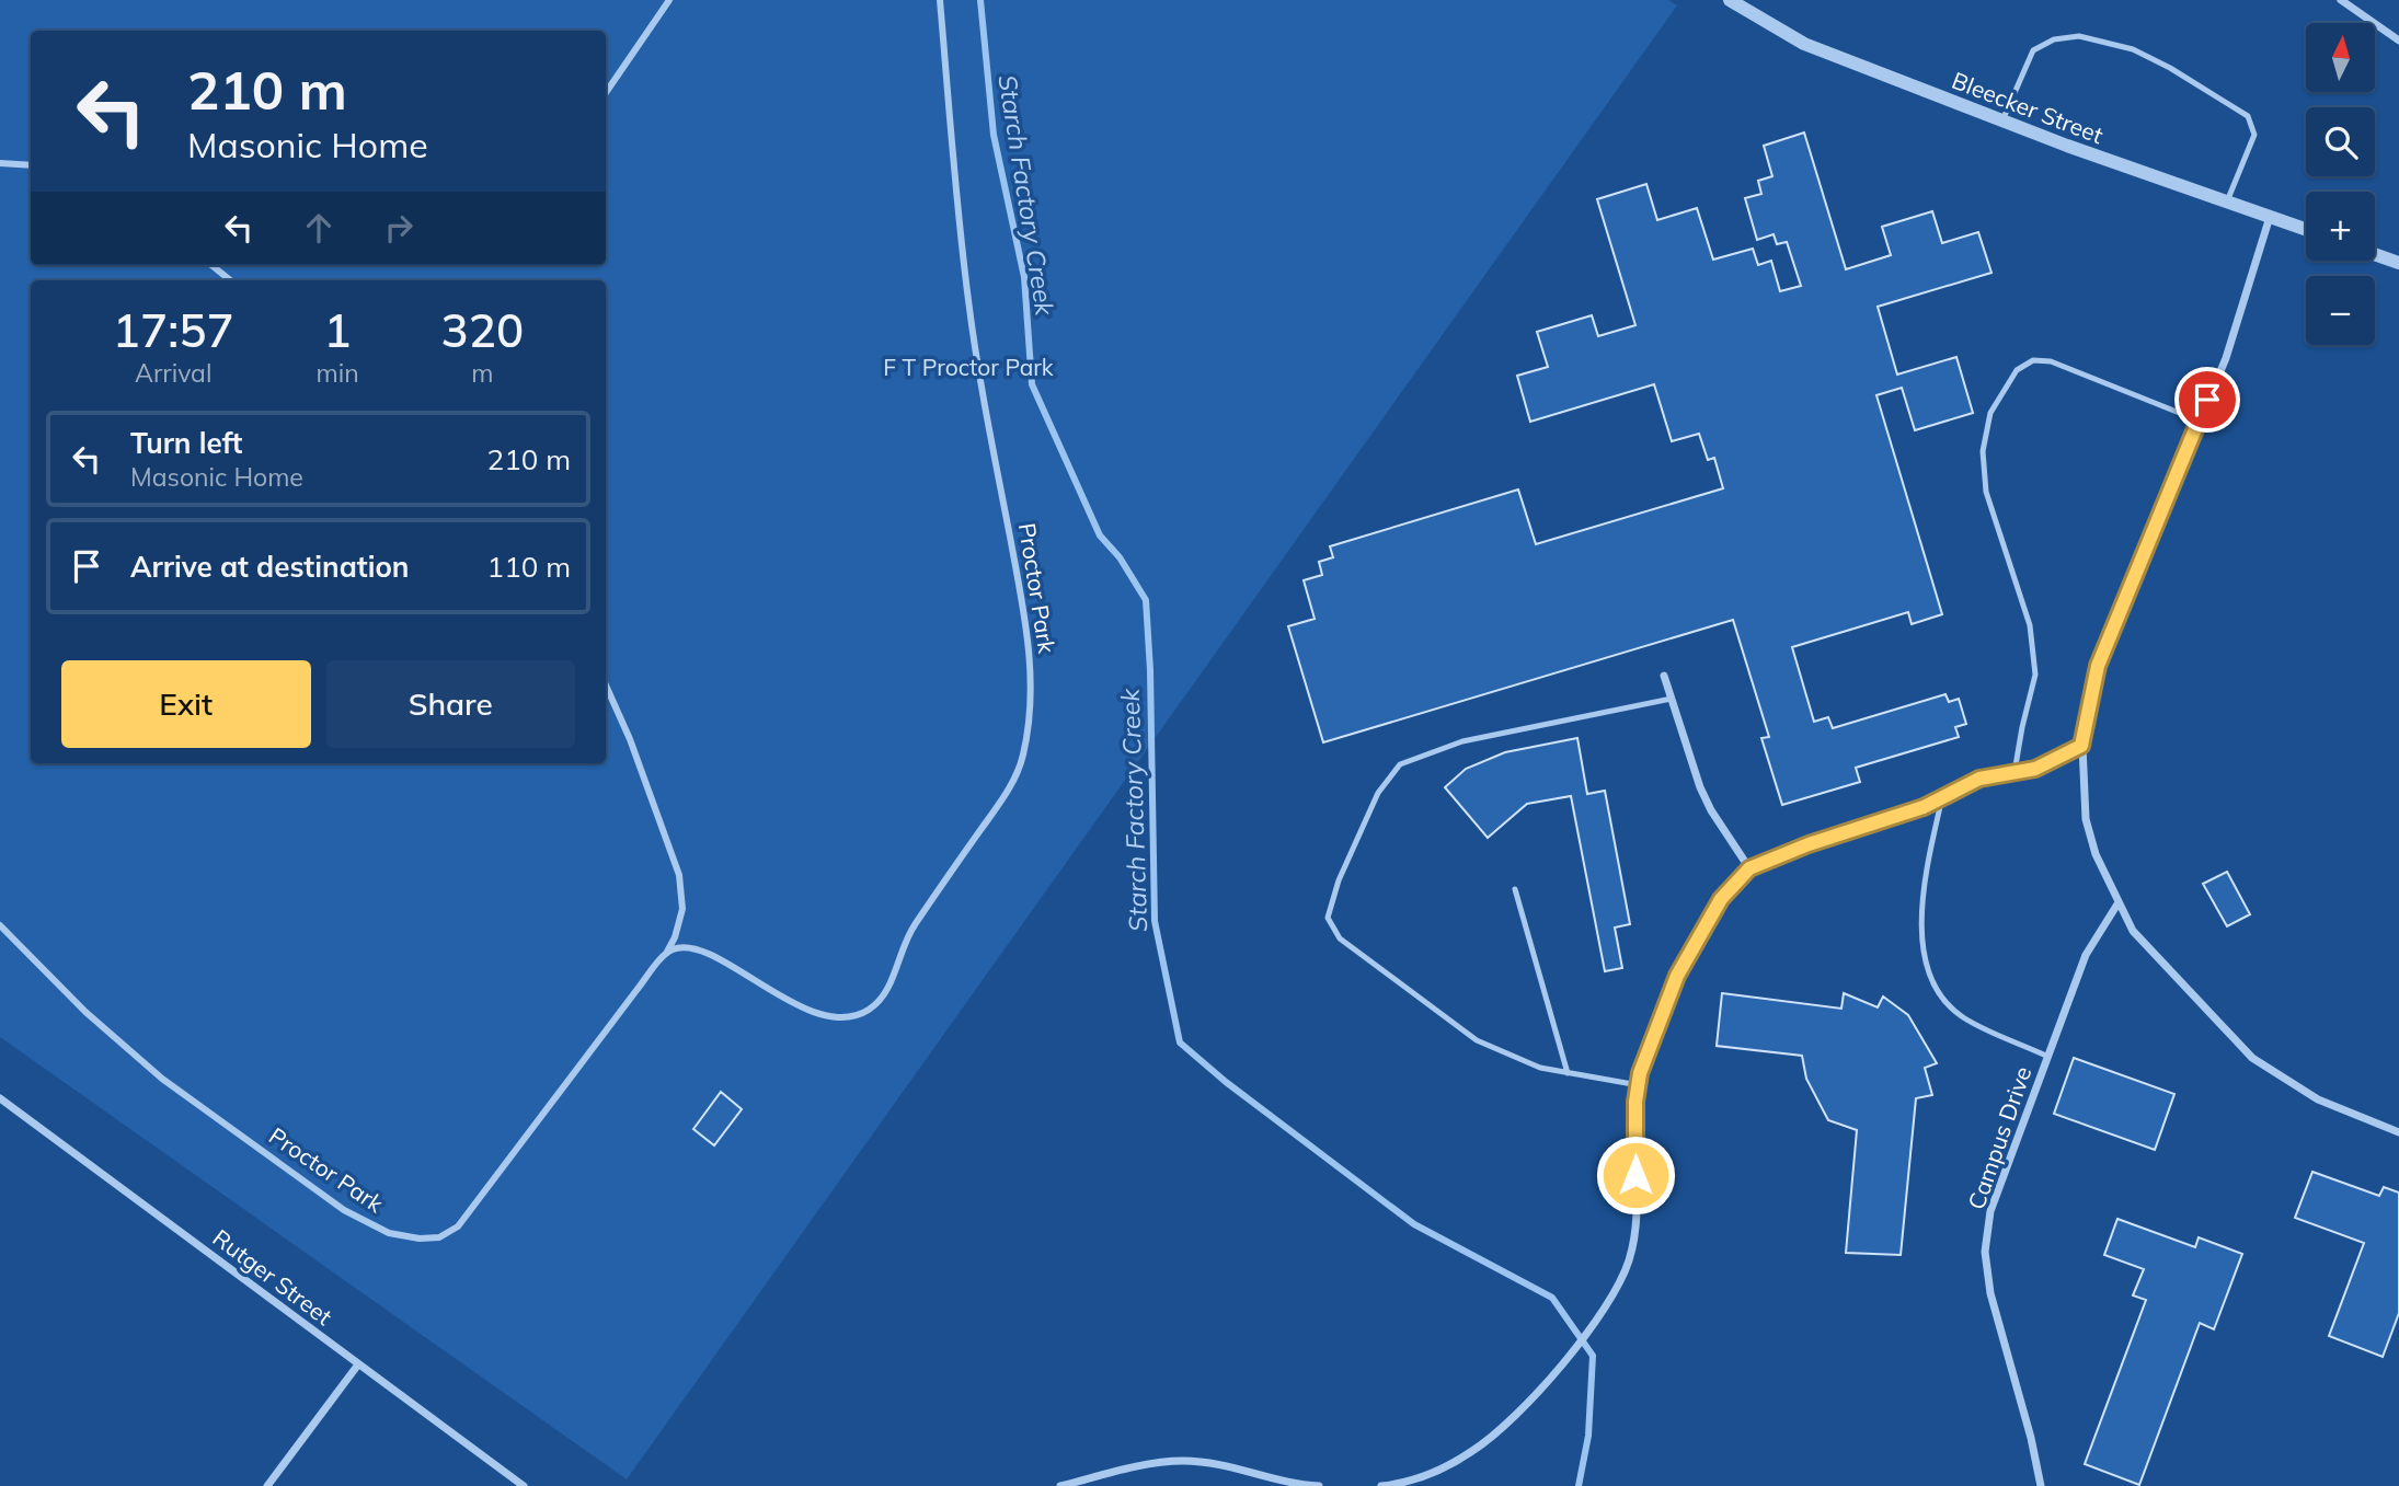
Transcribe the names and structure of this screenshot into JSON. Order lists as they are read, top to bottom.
{
  "streets": {
    "street": [
      "Bleecker Street",
      "Proctor Park",
      "Campus Drive",
      "Rutger Street"
    ]
  },
  "water": ["Starch Factory Creek"],
  "parks": ["F T Proctor Park"],
  "north": "top",
  "page": {
    "map_buttons": ["+", "−"],
    "turn": ["210 m", "Masonic Home"],
    "eta": [
      "17:57",
      "Arrival",
      "1",
      "min",
      "320",
      "m"
    ],
    "list": [
      {
        "name": "Turn left",
        "note": "Masonic Home",
        "value": "210 m"
      },
      {
        "name": "Arrive at destination",
        "value": "110 m"
      }
    ],
    "buttons": ["Exit", "Share"]
  }
}
